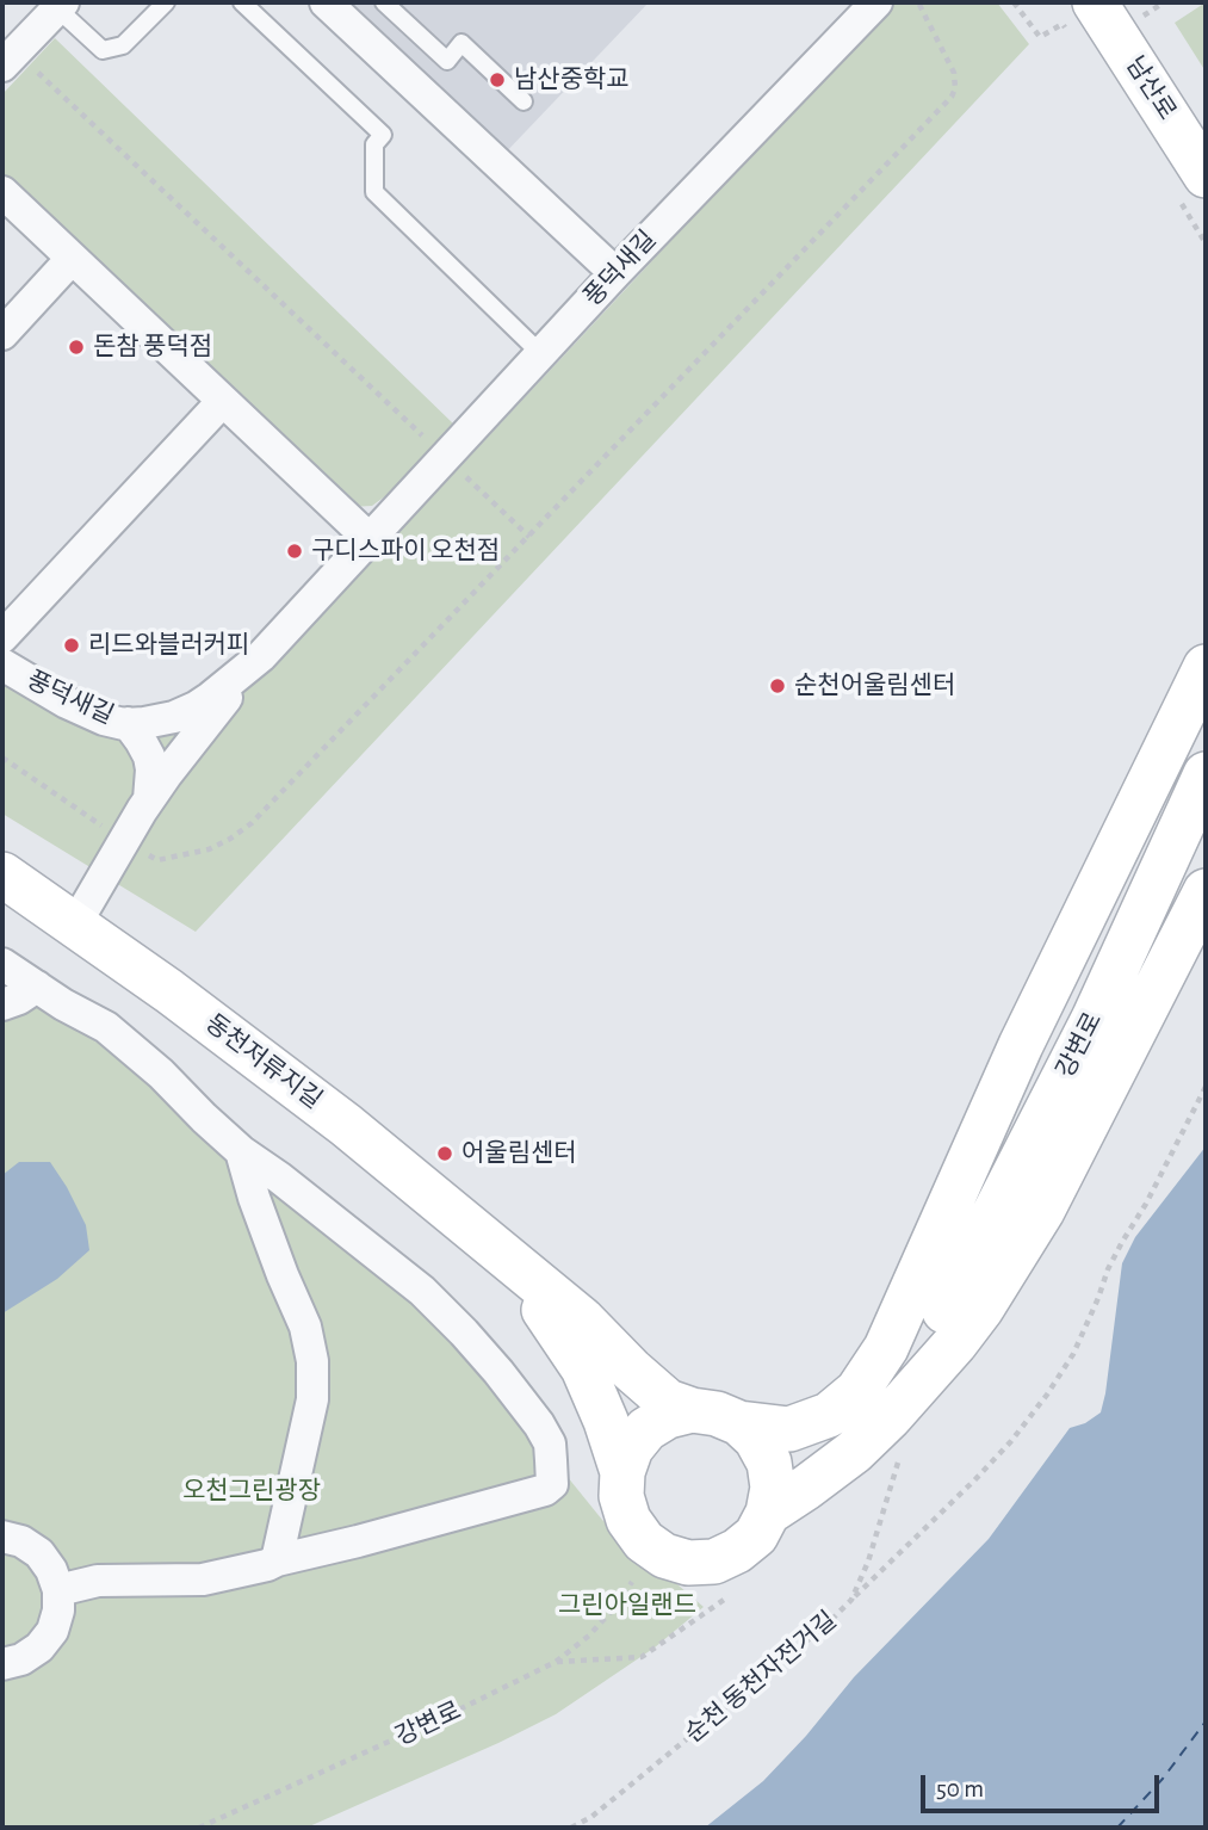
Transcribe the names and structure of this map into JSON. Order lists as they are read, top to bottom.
{
  "streets": {
    "main road": ["남산로", "강변로", "동천저류지길"],
    "street": ["풍덕새길"],
    "path": ["순천 동천자전거길"]
  },
  "crossings": [
    ["강변로", "순천 동천자전거길"]
  ],
  "parks": ["오천그린광장", "그린아일랜드"],
  "places": [
    "남산중학교",
    "돈참 풍덕점",
    "구디스파이 오천점",
    "리드와블러커피",
    "순천어울림센터",
    "어울림센터"
  ],
  "scale_bar": "50 m"
}
